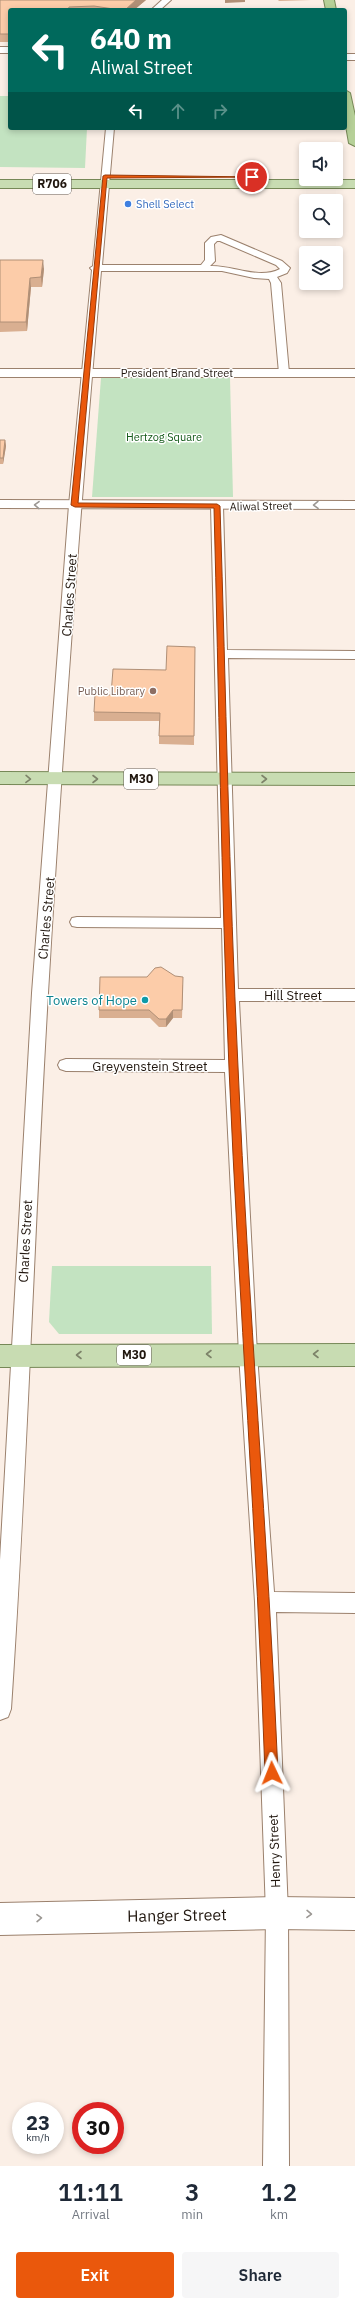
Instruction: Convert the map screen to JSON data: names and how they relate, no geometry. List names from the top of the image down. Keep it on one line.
{"streets":{"main road":["R706","M30","Hanger Street"],"street":["President Brand Street","Aliwal Street","Charles Street","Hill Street","Greyvenstein Street","Henry Street"]},"crossings":[["R706","Charles Street"],["President Brand Street","Charles Street"],["Aliwal Street","Charles Street"],["Aliwal Street","Henry Street"],["Charles Street","M30"],["M30","Henry Street"],["Hill Street","Henry Street"],["Greyvenstein Street","Henry Street"],["Henry Street","Hanger Street"]],"one_way":["Hanger Street"],"parks":["Hertzog Square"],"places":["Shell Select","Public Library","Towers of Hope"],"page":{"turn":["640 m","Aliwal Street"],"speed":"23 km/h","limit":"30","eta":["11:11","Arrival","3","min","1.2","km"],"buttons":["Exit","Share"]}}
